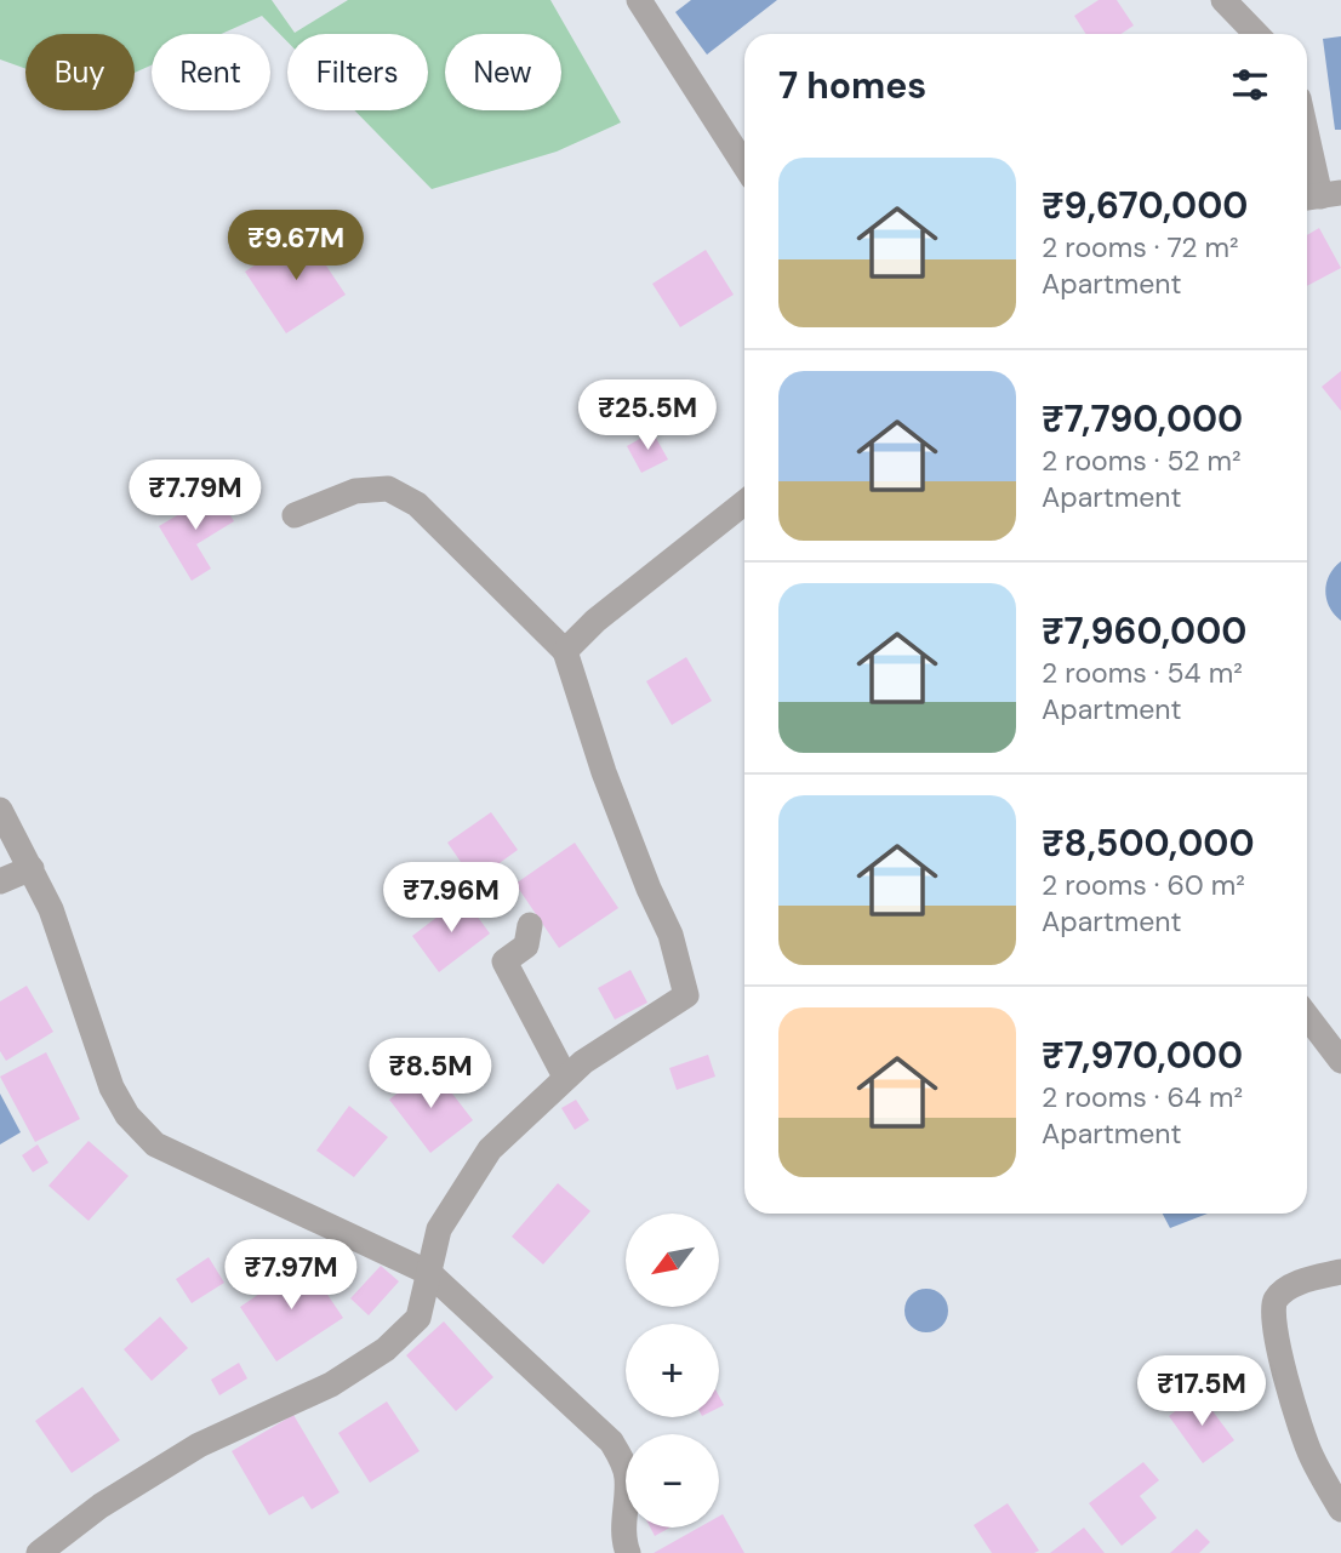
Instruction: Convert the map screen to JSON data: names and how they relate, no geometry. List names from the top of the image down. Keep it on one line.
{"north":"bottom left","page":{"chip":["Buy","Rent","Filters","New"],"heading":"7 homes","list":[{"name":"₹9,670,000","note":"2 rooms · 72 m² · Apartment"},{"name":"₹7,790,000","note":"2 rooms · 52 m² · Apartment"},{"name":"₹7,960,000","note":"2 rooms · 54 m² · Apartment"},{"name":"₹8,500,000","note":"2 rooms · 60 m² · Apartment"},{"name":"₹7,970,000","note":"2 rooms · 64 m² · Apartment"}],"price":["₹9.67M","₹25.5M","₹7.79M","₹7.96M","₹8.5M","₹7.97M","₹17.5M"],"map_buttons":["+","−"]}}
